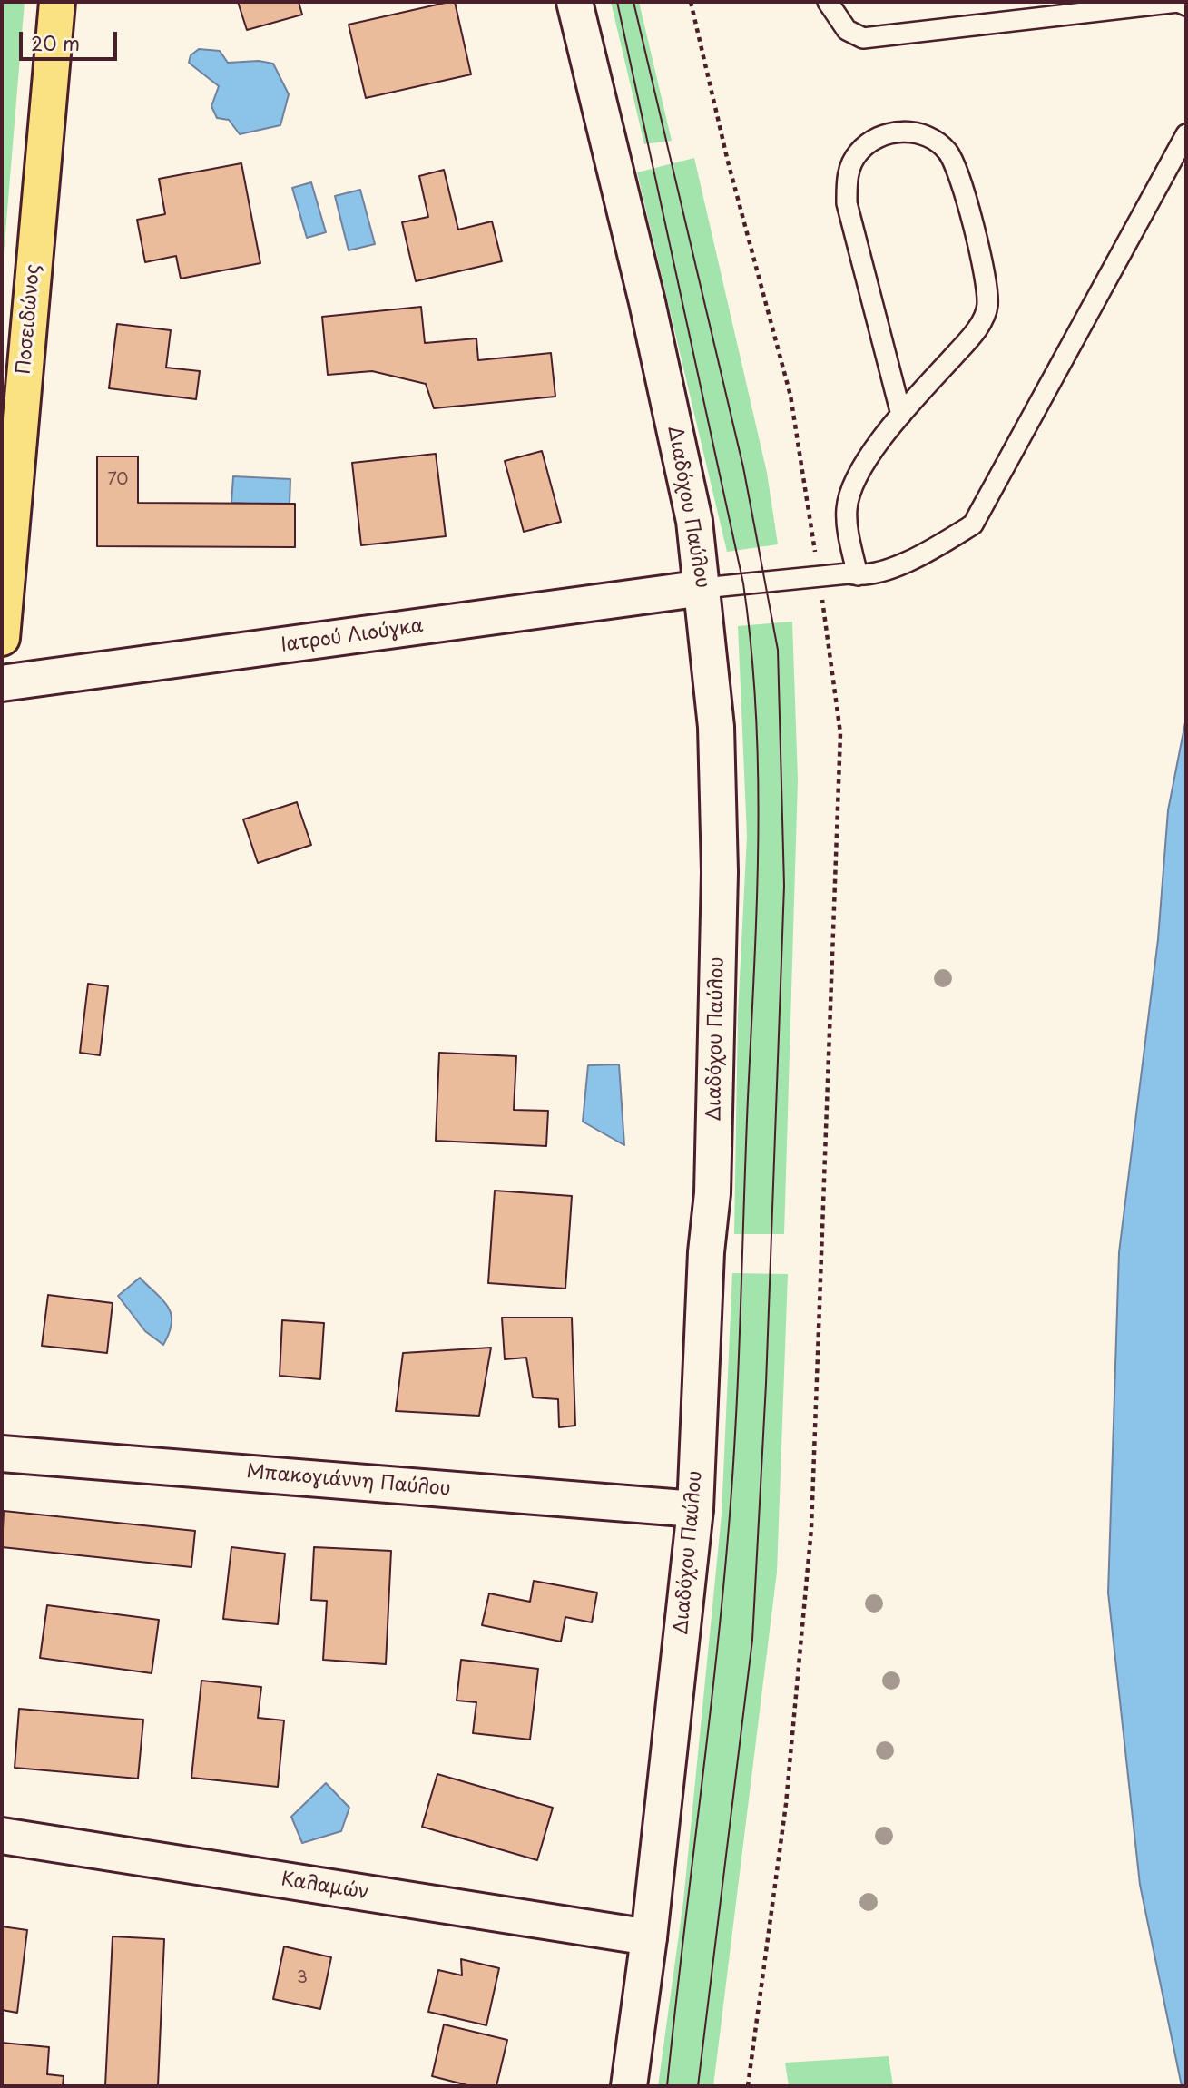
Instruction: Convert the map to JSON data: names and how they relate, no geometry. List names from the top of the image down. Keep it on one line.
{"streets":{"highway":["Ποσειδώνος"],"street":["Διαδόχου Παύλου","Ιατρού Λιούγκα","Μπακογιάννη Παύλου","Καλαμών"]},"crossings":[["Διαδόχου Παύλου","Ιατρού Λιούγκα"],["Διαδόχου Παύλου","Μπακογιάννη Παύλου"],["Διαδόχου Παύλου","Καλαμών"]],"house_numbers":["70","3"],"scale_bar":"20 m"}
